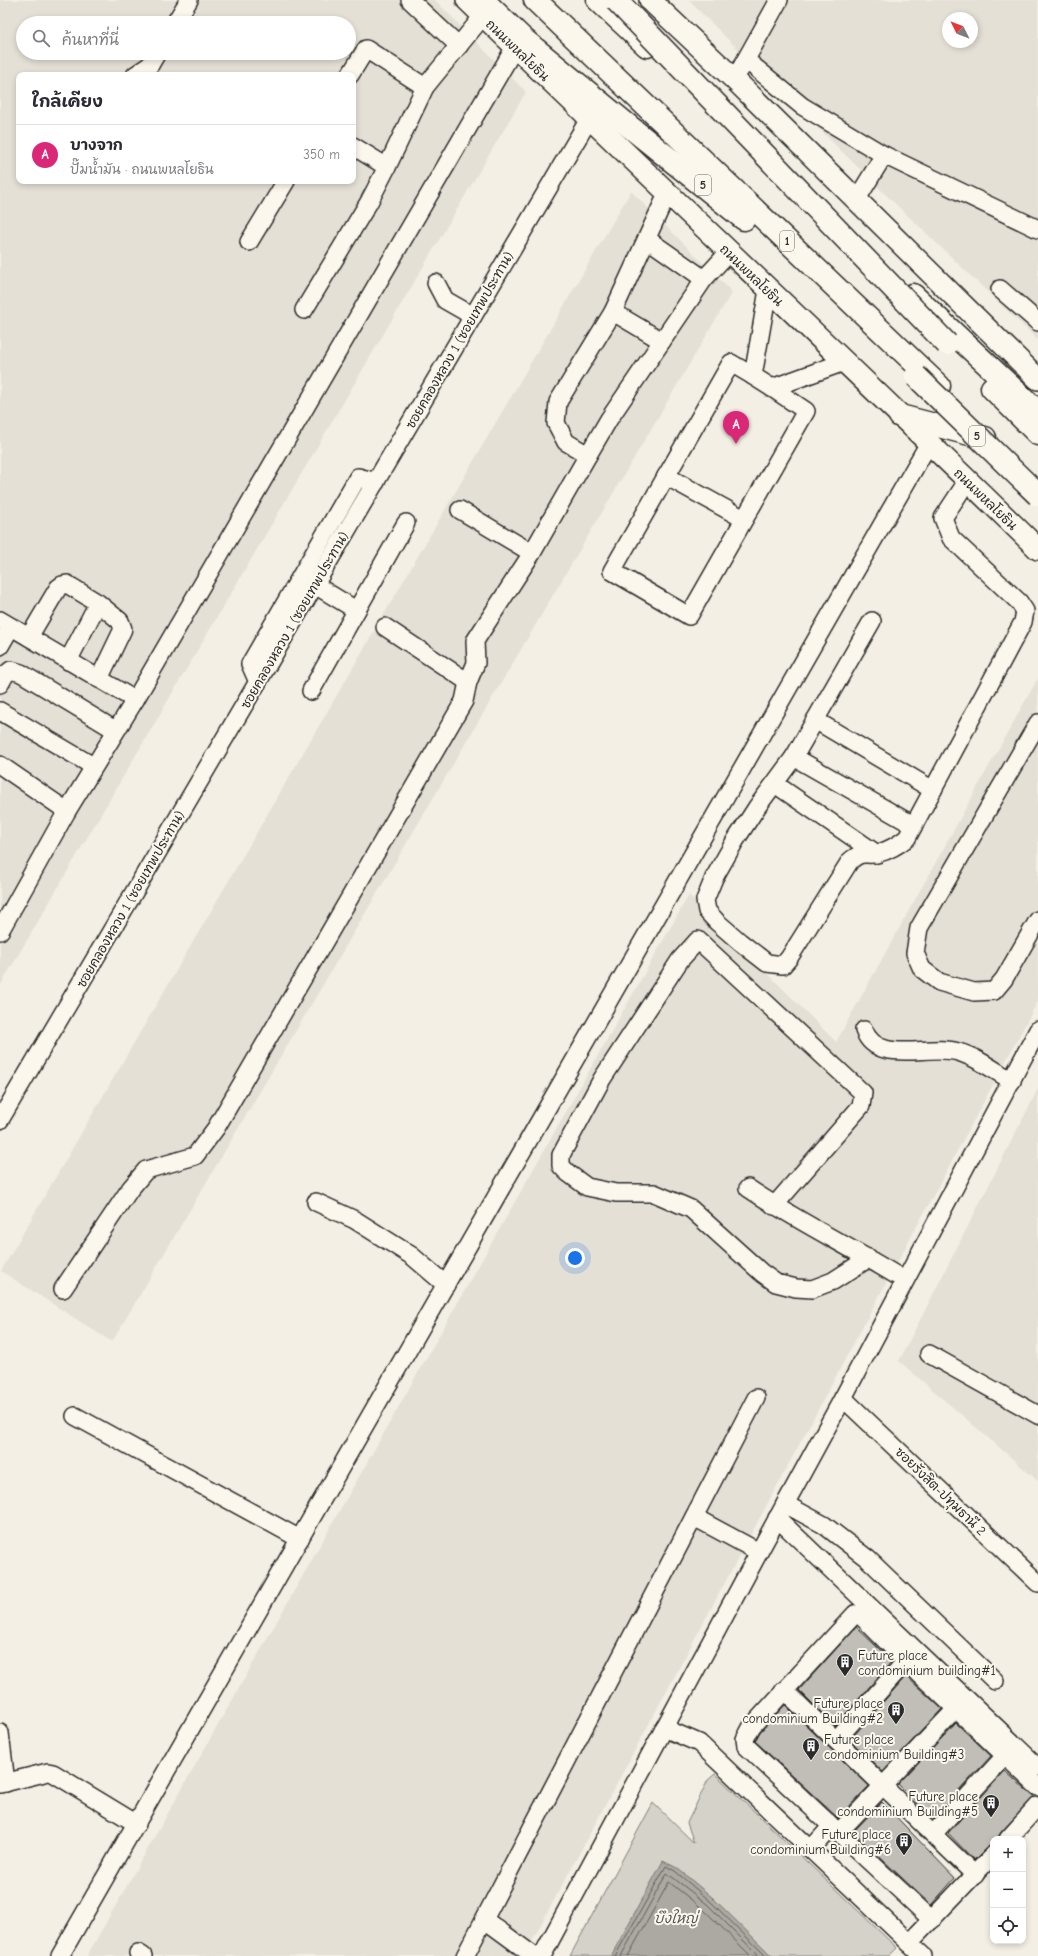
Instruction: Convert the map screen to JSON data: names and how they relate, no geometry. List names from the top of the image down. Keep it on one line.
{"streets":{"highway":["5","1"],"main road":["ถนนพหลโยธิน"],"street":["ซอยคลองหลวง 1 (ซอยเทพประทาน)","ซอยรังสิต-ปทุมธานี 2"]},"crossings":[["ถนนพหลโยธิน","5"],["ถนนพหลโยธิน","ซอยคลองหลวง 1 (ซอยเทพประทาน)"]],"water":["บึงใหญ่"],"places":{"building":["Future place condominium building#1","Future place condominium Building#2","Future place condominium Building#3","Future place condominium Building#5","Future place condominium Building#6"]},"north":"top left","page":{"search":"ค้นหาที่นี่","heading":"ใกล้เคียง","list":[{"mark":"A","name":"บางจาก","note":"ปั๊มน้ำมัน · ถนนพหลโยธิน","value":"350 m"}],"pins":"A","map_buttons":["+","−"]}}
